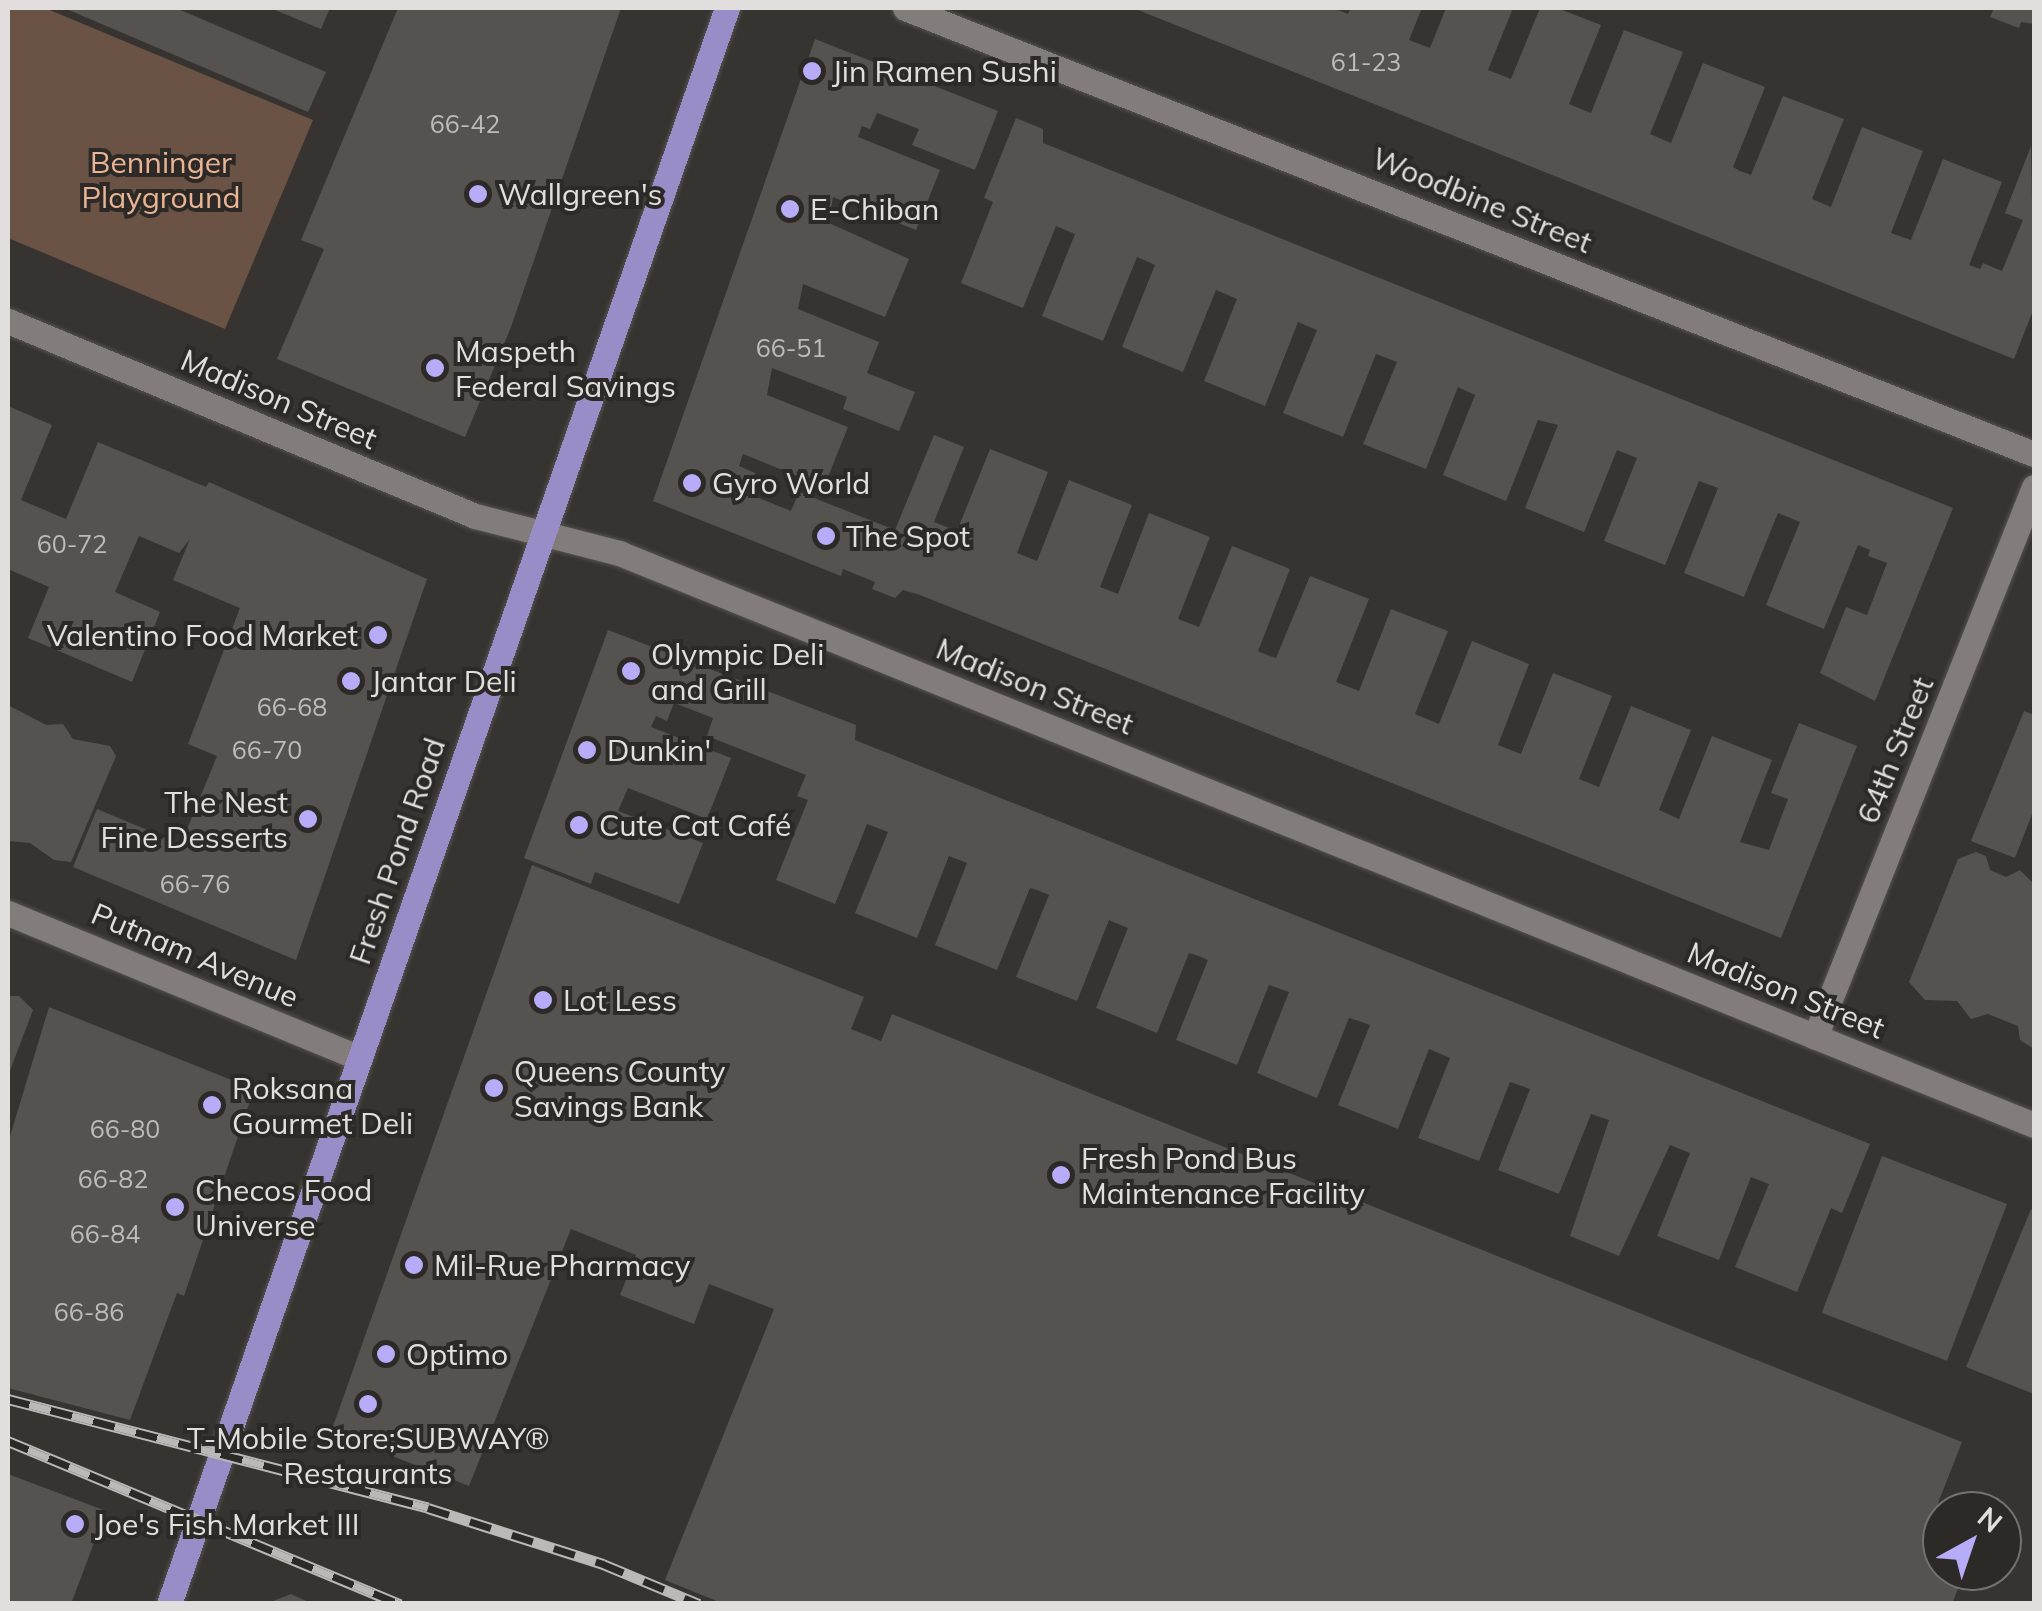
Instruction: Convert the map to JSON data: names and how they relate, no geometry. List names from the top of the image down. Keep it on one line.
{"streets":{"main road":["Fresh Pond Road"],"street":["Woodbine Street","Madison Street","64th Street","Putnam Avenue"]},"crossings":[["Madison Street","64th Street"],["Madison Street","Fresh Pond Road"],["Fresh Pond Road","Putnam Avenue"]],"parks":["Benninger Playground"],"places":["Jin Ramen Sushi","Wallgreen's","E-Chiban","Maspeth Federal Savings","Gyro World","The Spot","Valentino Food Market","Olympic Deli and Grill","Jantar Deli","Dunkin'","The Nest Fine Desserts","Cute Cat Café","Lot Less","Queens County Savings Bank","Roksana Gourmet Deli","Fresh Pond Bus Maintenance Facility","Checos Food Universe","Mil-Rue Pharmacy","Optimo","T-Mobile Store;SUBWAY® Restaurants","Joe's Fish Market III"],"house_numbers":["61-23","66-42","66-51","60-72","66-68","66-70","66-76","66-80","66-82","66-84","66-86"],"north":"top right"}
